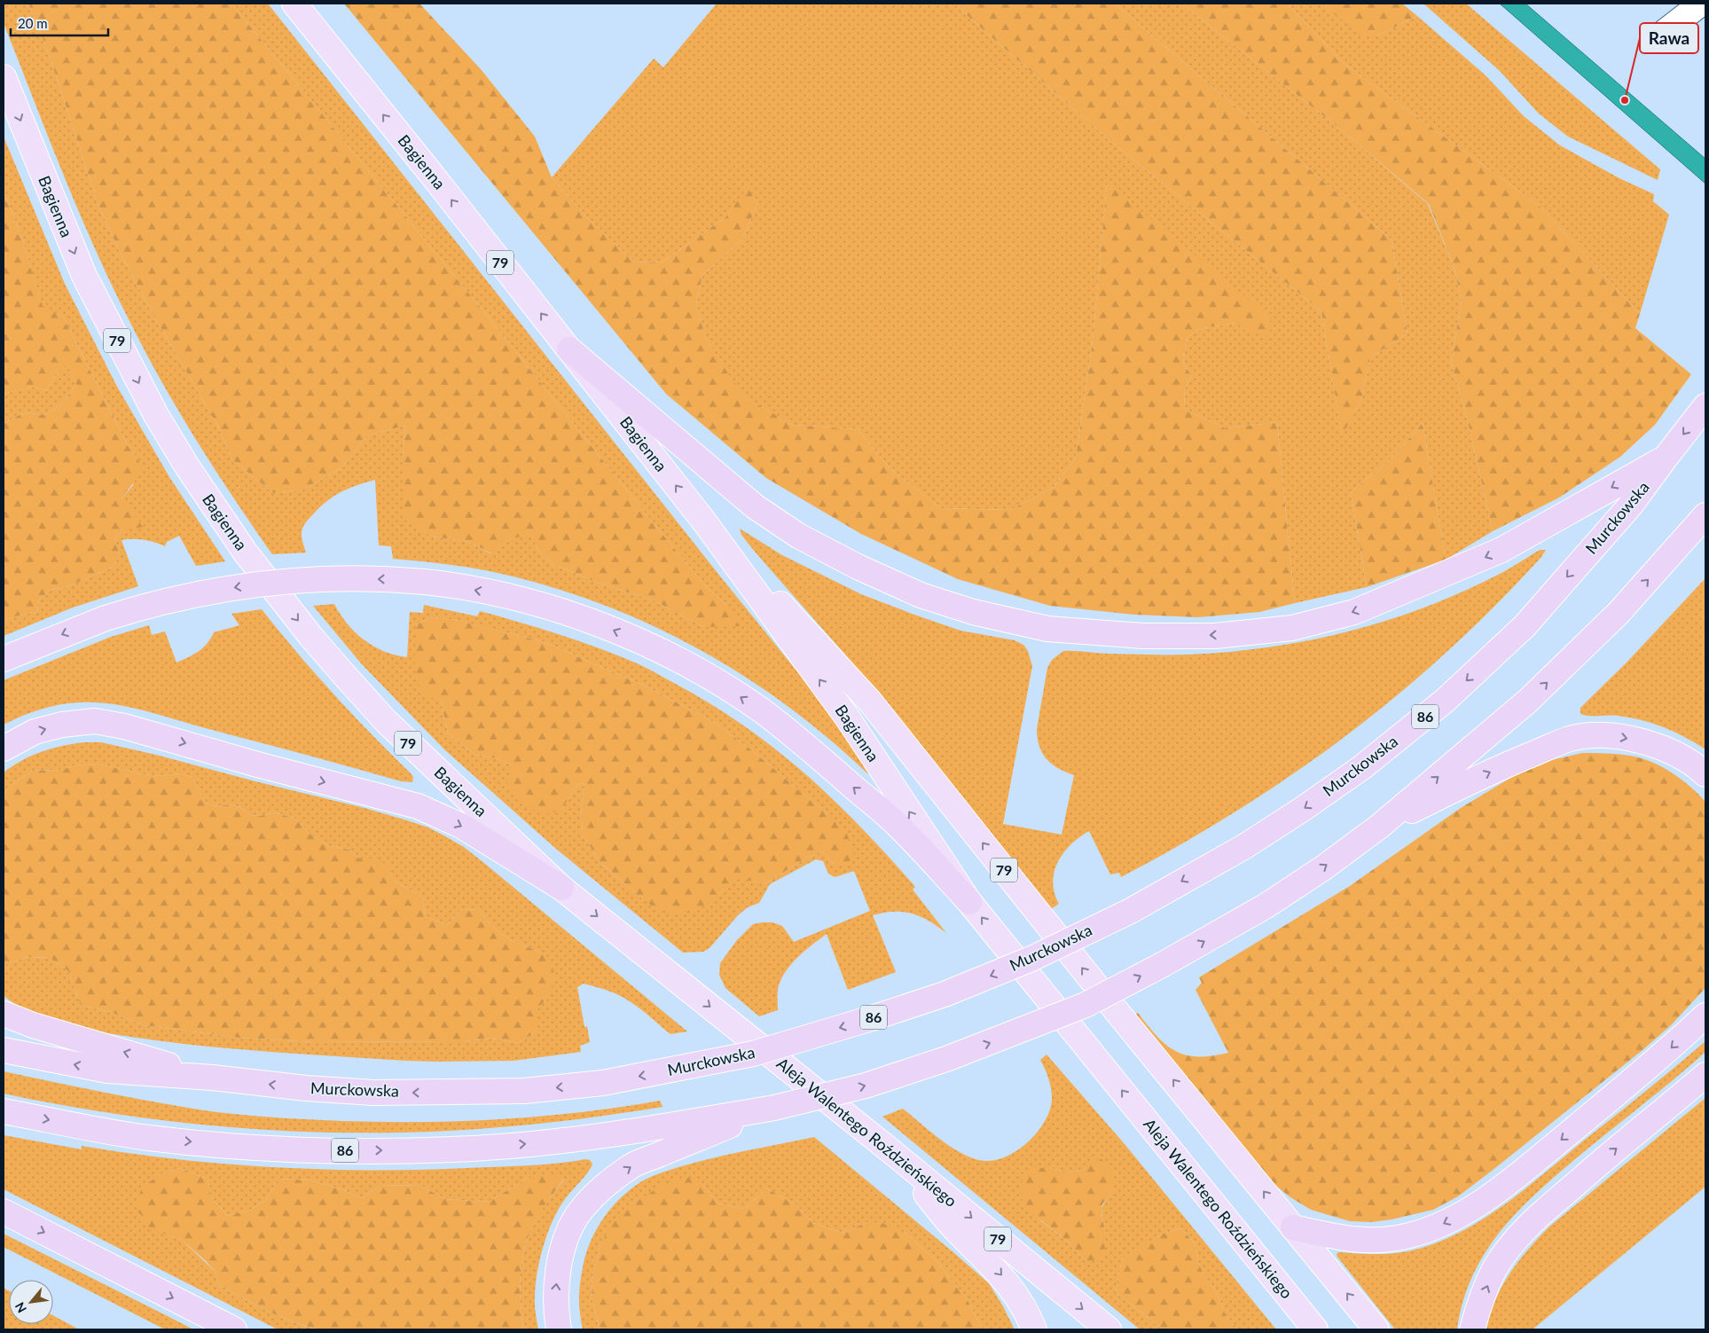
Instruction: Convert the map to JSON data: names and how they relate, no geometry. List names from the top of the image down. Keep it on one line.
{"streets":{"highway":["Murckowska","86"],"main road":["Bagienna","79","Aleja Walentego Roździeńskiego"]},"crossings":[["Bagienna","79"],["Bagienna","Aleja Walentego Roździeńskiego"],["Murckowska","86"]],"places":["Rawa"],"scale_bar":"20 m","north":"bottom left"}
